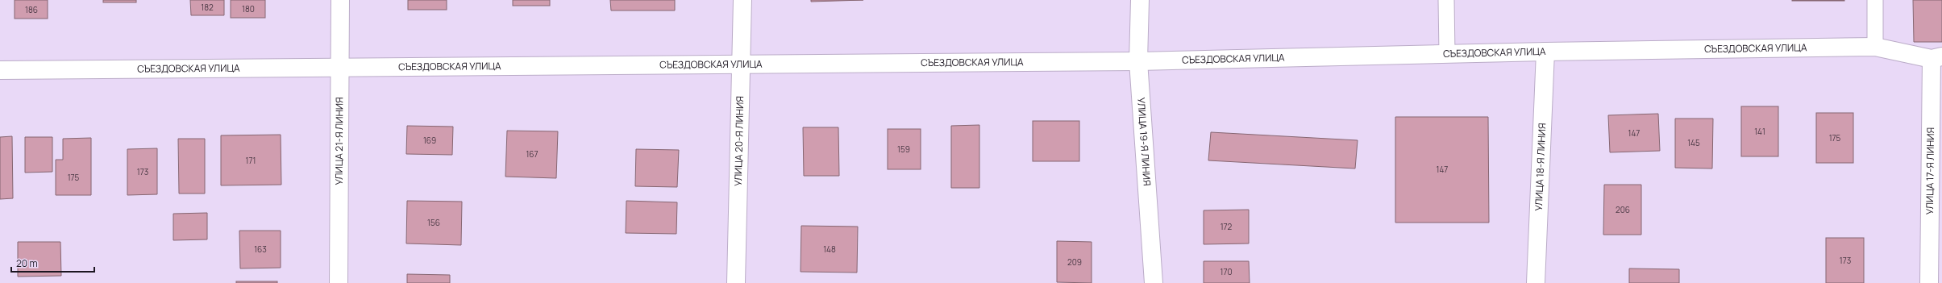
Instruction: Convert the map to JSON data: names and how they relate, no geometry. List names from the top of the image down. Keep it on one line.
{"streets":{"street":["СЪЕЗДОВСКАЯ УЛИЦА","УЛИЦА 20-Я ЛИНИЯ","УЛИЦА 21-Я ЛИНИЯ","УЛИЦА 19-Я ЛИНИЯ","УЛИЦА 18-Я ЛИНИЯ","УЛИЦА 17-Я ЛИНИЯ"]},"crossings":[["СЪЕЗДОВСКАЯ УЛИЦА","УЛИЦА 20-Я ЛИНИЯ"],["СЪЕЗДОВСКАЯ УЛИЦА","УЛИЦА 21-Я ЛИНИЯ"],["СЪЕЗДОВСКАЯ УЛИЦА","УЛИЦА 19-Я ЛИНИЯ"],["СЪЕЗДОВСКАЯ УЛИЦА","УЛИЦА 18-Я ЛИНИЯ"],["СЪЕЗДОВСКАЯ УЛИЦА","УЛИЦА 17-Я ЛИНИЯ"]],"house_numbers":["182","180","186","141","147","175","169","145","159","167","171","147","173","175","206","156","172","163","148","173","209","170"],"scale_bar":"20 m"}
